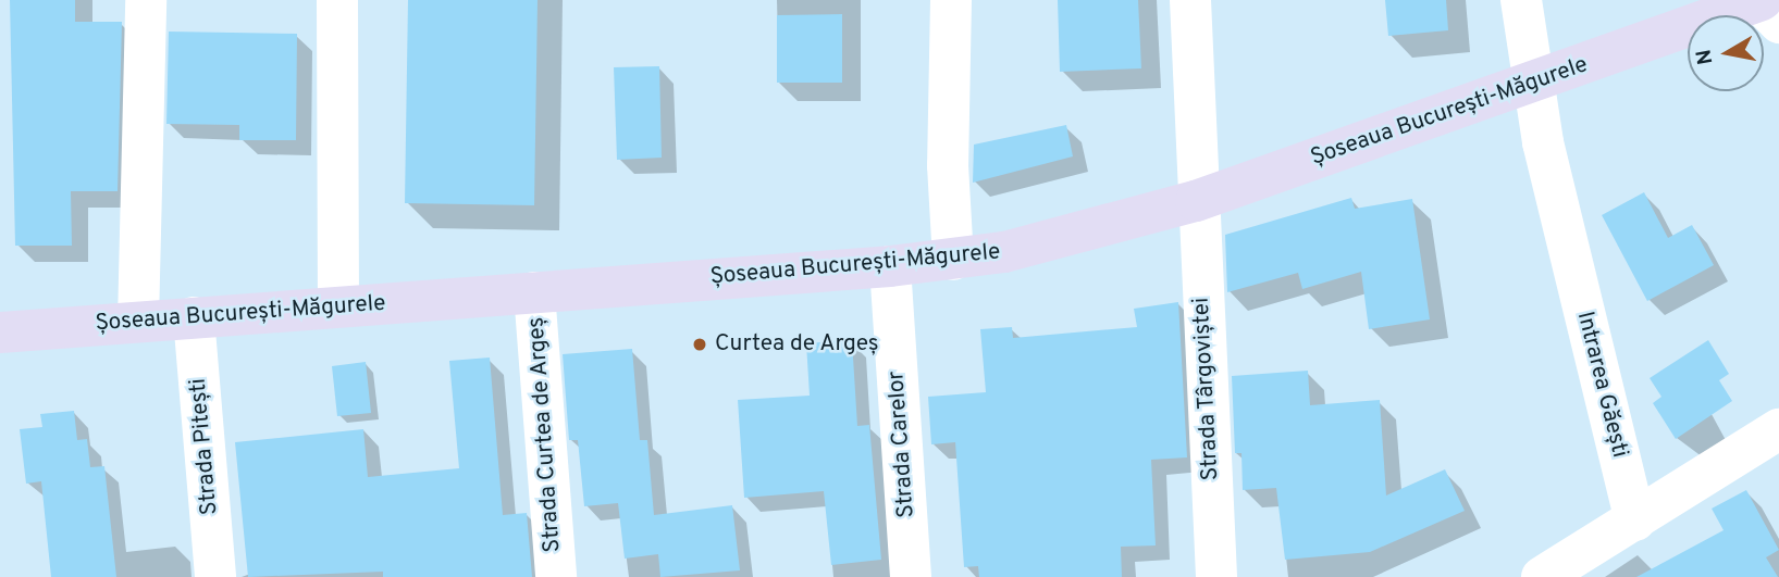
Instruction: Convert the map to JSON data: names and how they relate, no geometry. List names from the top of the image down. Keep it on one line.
{"streets":{"main road":["Șoseaua București-Măgurele"],"street":["Intrarea Găești","Strada Târgoviștei","Strada Curtea de Argeș","Strada Carelor","Strada Pitești"]},"crossings":[["Șoseaua București-Măgurele","Intrarea Găești"],["Șoseaua București-Măgurele","Strada Târgoviștei"],["Șoseaua București-Măgurele","Strada Curtea de Argeș"],["Șoseaua București-Măgurele","Strada Carelor"],["Șoseaua București-Măgurele","Strada Pitești"]],"places":["Curtea de Argeș"],"north":"left"}
